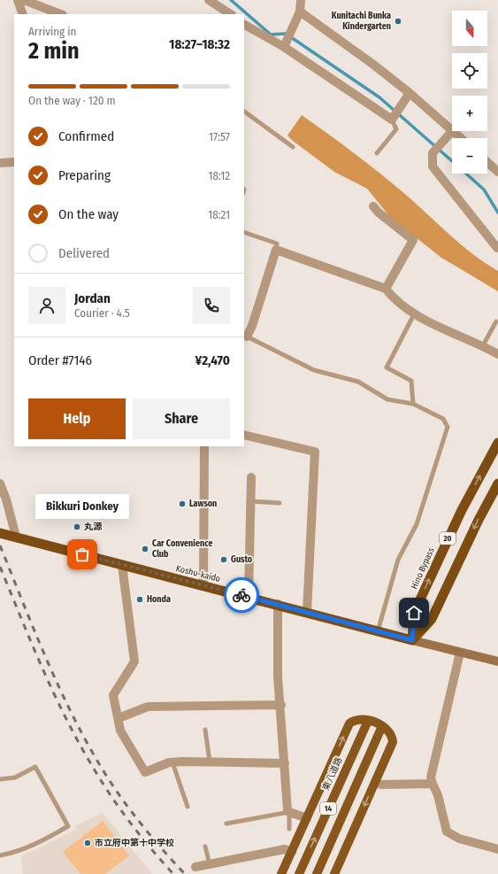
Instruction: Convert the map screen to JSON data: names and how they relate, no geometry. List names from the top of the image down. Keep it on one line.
{"streets":{"highway":["20","Hino Bypass","Koshu-kaido"],"main road":["東八道路","14"]},"crossings":[["20","Hino Bypass"],["20","Koshu-kaido"],["Hino Bypass","Koshu-kaido"]],"places":["Kunitachi Bunka Kindergarten","Lawson","丸源","Car Convenience Club","Bikkuri Donkey","Gusto","Honda","市立府中第十中学校"],"north":"bottom","page":{"map_buttons":["+","−"],"heading":["2 min","Arriving in","18:27–18:32"],"panel":["Jordan","Courier · 4.5","Order #7146","¥2,470"],"bar":"On the way · 120 m","list":[["Confirmed","17:57"],["Preparing","18:12"],["On the way","18:21"],"Delivered"],"buttons":["Help","Share"],"bubble":"Bikkuri Donkey"}}
